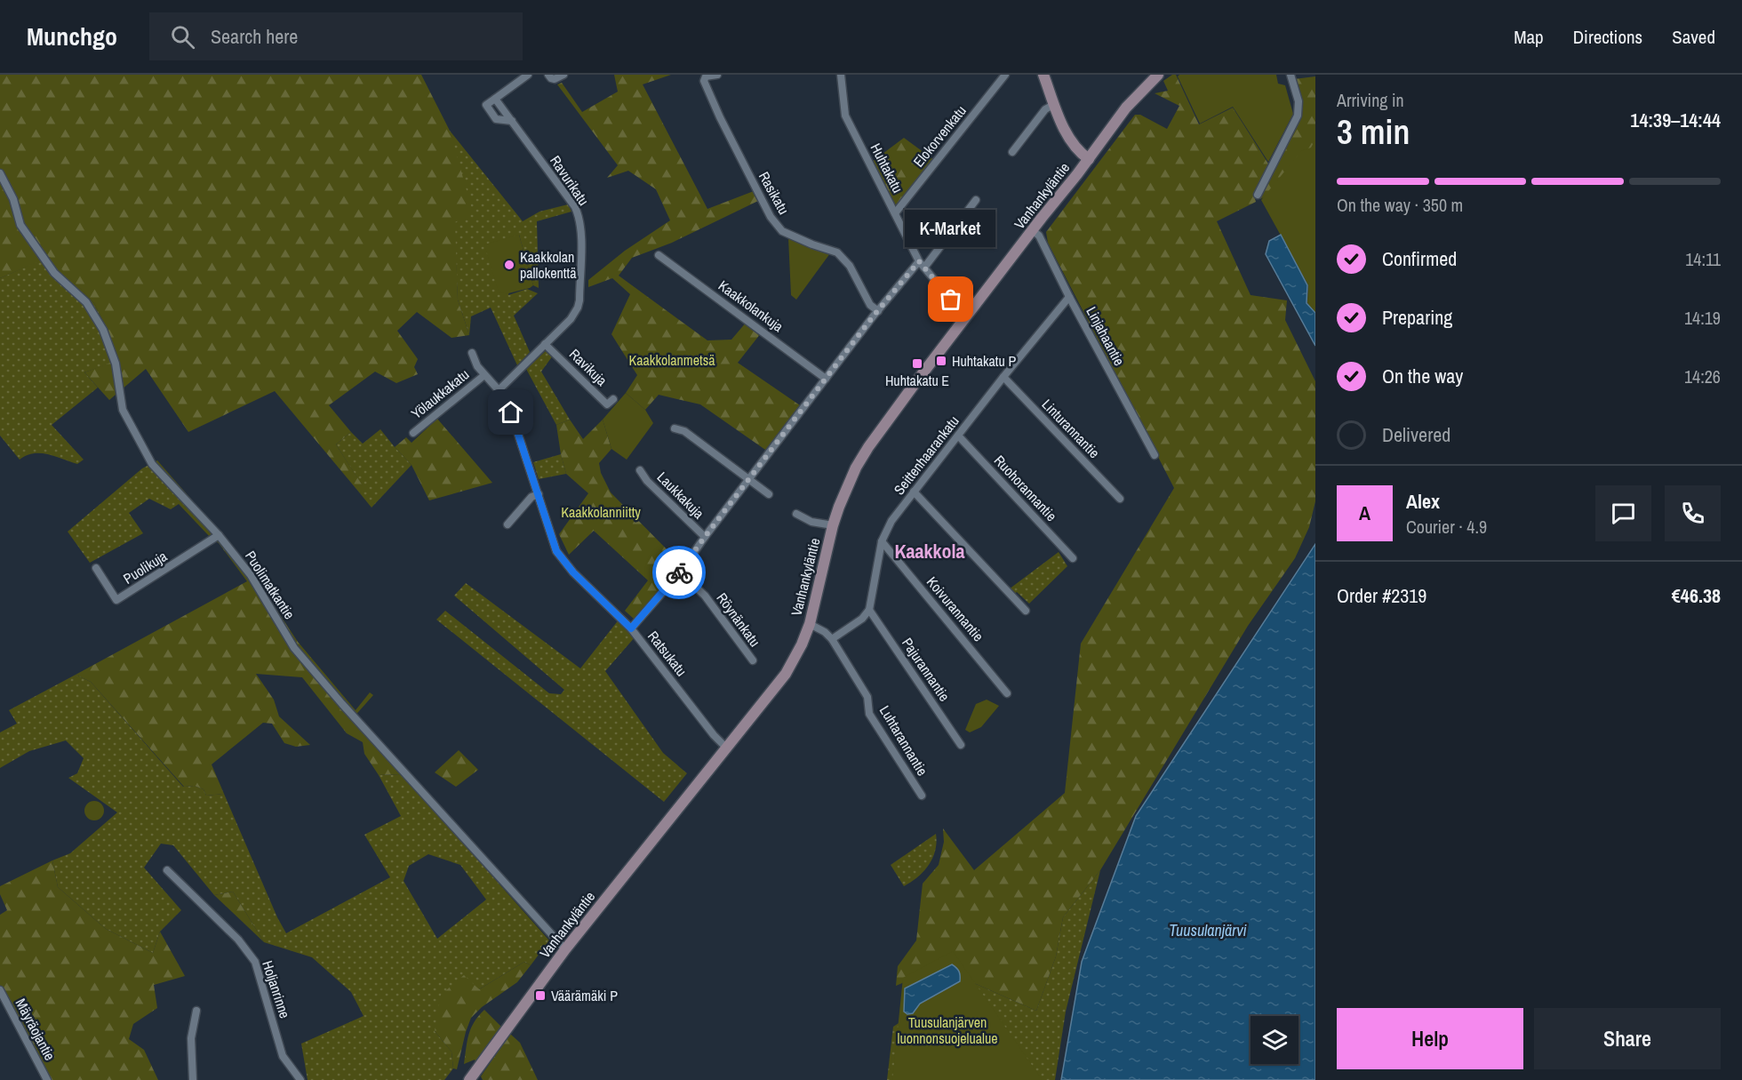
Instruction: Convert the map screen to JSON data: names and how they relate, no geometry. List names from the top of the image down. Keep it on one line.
{"streets":{"street":["Elokorvenkatu","Huhtakatu","Ravurikatu","Rasikatu","Vanhankyläntie","Kaakkolankuja","Linjahaantie","Ravikuja","Yölaukkakatu","Linturannantie","Seittenhaarankatu","Ruohorannantie","Laukkakuja","Puolikuja","Puolimatkantie","Koivurannantie","Röynänkatu","Ratsukatu","Pajurannantie","Luhtarannantie","Holjanrinne","Mäyräojantie"]},"crossings":[["Elokorvenkatu","Huhtakatu"],["Huhtakatu","Vanhankyläntie"],["Ravurikatu","Ravikuja"],["Ravurikatu","Ratsukatu"],["Vanhankyläntie","Linjahaantie"],["Vanhankyläntie","Puolimatkantie"],["Vanhankyläntie","Ratsukatu"],["Vanhankyläntie","Luhtarannantie"],["Linjahaantie","Seittenhaarankatu"],["Yölaukkakatu","Ratsukatu"],["Linturannantie","Seittenhaarankatu"],["Seittenhaarankatu","Ruohorannantie"],["Seittenhaarankatu","Koivurannantie"],["Seittenhaarankatu","Pajurannantie"],["Puolikuja","Puolimatkantie"]],"districts":["Kaakkola"],"water":["Tuusulanjärvi"],"parks":["Kaakkolanmetsä","Kaakkolanniitty","Tuusulanjärven luonnonsuojelualue"],"places":{"other":["Kaakkolan pallokenttä","K-Market"],"transit":["Huhtakatu P","Huhtakatu E","Väärämäki P"]},"page":{"header":"Munchgo","search":"Search here","nav":["Map","Directions","Saved"],"heading":["3 min","Arriving in","14:39–14:44"],"panel":["Alex","Courier · 4.9","Order #2319","€46.38"],"bar":"On the way · 350 m","bubble":"K-Market","list":[["Confirmed","14:11"],["Preparing","14:19"],["On the way","14:26"],"Delivered"],"round":"A","buttons":["Help","Share"]}}
